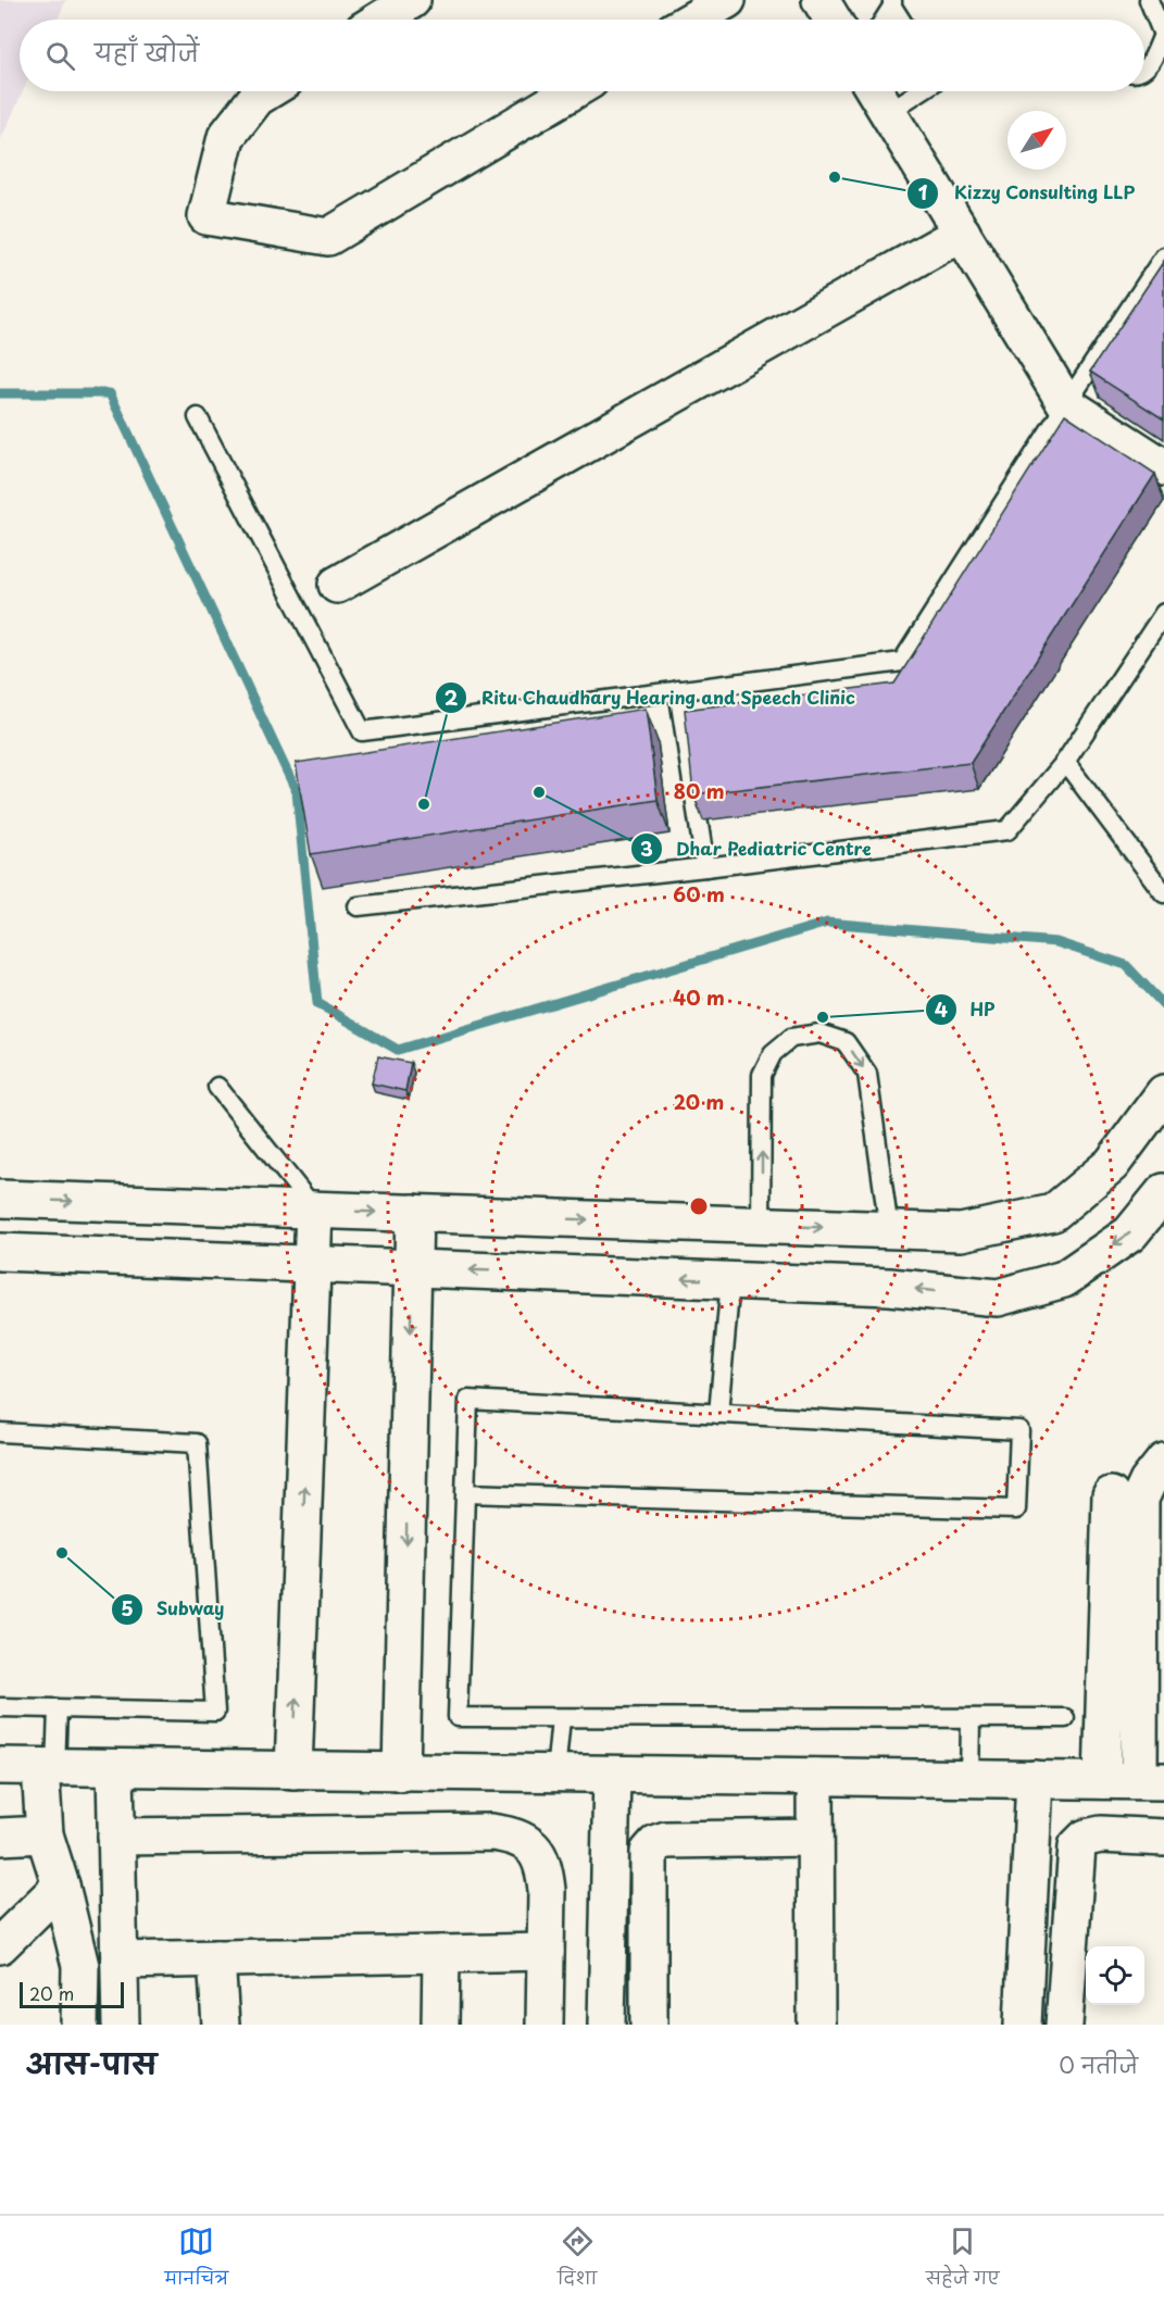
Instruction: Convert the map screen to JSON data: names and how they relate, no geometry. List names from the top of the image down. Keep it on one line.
{"places":["Kizzy Consulting LLP","Dhar Pediatric Centre","Ritu Chaudhary Hearing and Speech Clinic","HP","Subway"],"scale_bar":"20 m","north":"top right","page":{"search":"यहाँ खोजें","scale":"20 m","heading":["आस-पास","0 नतीजे"],"nav":["मानचित्र","दिशा","सहेजे गए"]},"rings":["80 m","60 m","40 m","20 m"]}
